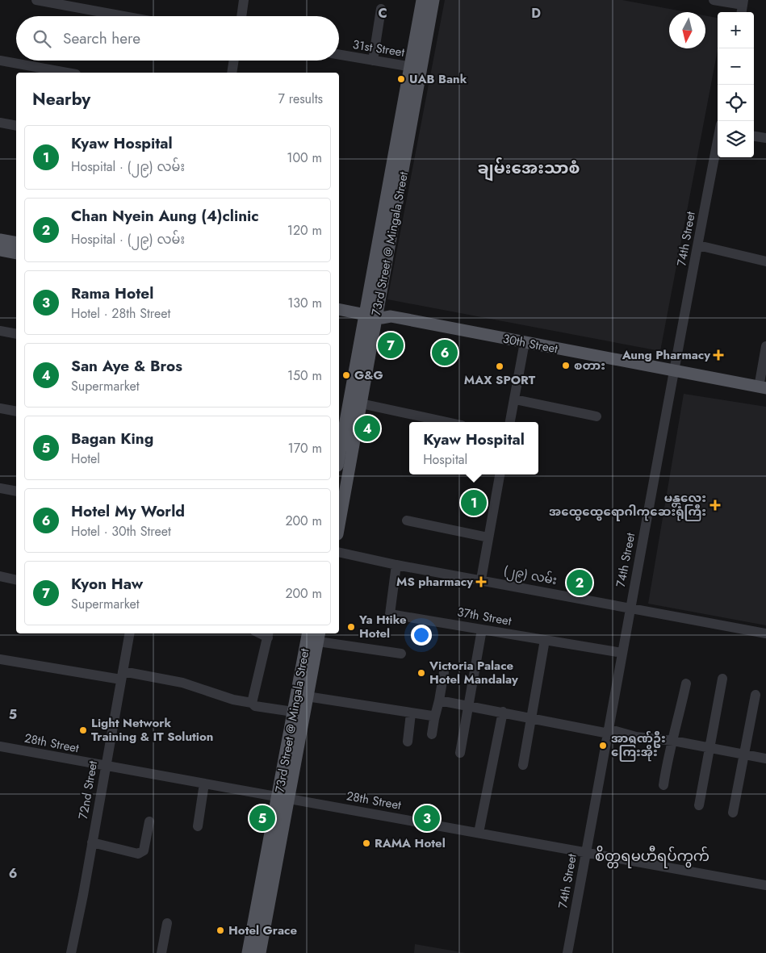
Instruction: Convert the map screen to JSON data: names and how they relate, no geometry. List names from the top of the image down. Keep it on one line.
{"streets":{"main road":["73rd Street @ Mingala Street","30th Street"],"street":["31st Street","74th Street","(၂၉) လမ်း","37th Street","28th Street","72nd Street"]},"crossings":[["31st Street","73rd Street @ Mingala Street"],["74th Street","30th Street"],["74th Street","(၂၉) လမ်း"],["74th Street","37th Street"],["74th Street","28th Street"],["73rd Street @ Mingala Street","30th Street"],["73rd Street @ Mingala Street","28th Street"],["(၂၉) လမ်း","37th Street"],["28th Street","72nd Street"]],"districts":["ချမ်းအေးသာစံ","စိတ္တရမဟီရပ်ကွက်"],"places":{"other":["UAB Bank","စတား","MAX SPORT","G&G","Ya Htike Hotel","Victoria Palace Hotel Mandalay","Light Network Training & IT Solution","အာရုဏ်ဦး ကြေးအိုး","RAMA Hotel","Hotel Grace"],"health":["Aung Pharmacy","မန္တလေး အထွေထွေရောဂါကုဆေးရုံကြီး","MS pharmacy"]},"north":"bottom","page":{"map_buttons":["+","−"],"search":"Search here","heading":["Nearby","7 results"],"list":[{"mark":"1","name":"Kyaw Hospital","note":"Hospital · (၂၉) လမ်း","value":"100 m"},{"mark":"2","name":"Chan Nyein Aung (4)clinic","note":"Hospital · (၂၉) လမ်း","value":"120 m"},{"mark":"3","name":"Rama Hotel","note":"Hotel · 28th Street","value":"130 m"},{"mark":"4","name":"San Aye & Bros","note":"Supermarket","value":"150 m"},{"mark":"5","name":"Bagan King","note":"Hotel","value":"170 m"},{"mark":"6","name":"Hotel My World","note":"Hotel · 30th Street","value":"200 m"},{"mark":"7","name":"Kyon Haw","note":"Supermarket","value":"200 m"}],"pins":["7","6","4","1","2","3","5"],"popup":["Kyaw Hospital","Hospital"]},"grid":{"columns":["C","D"],"rows":["5","6"]}}
